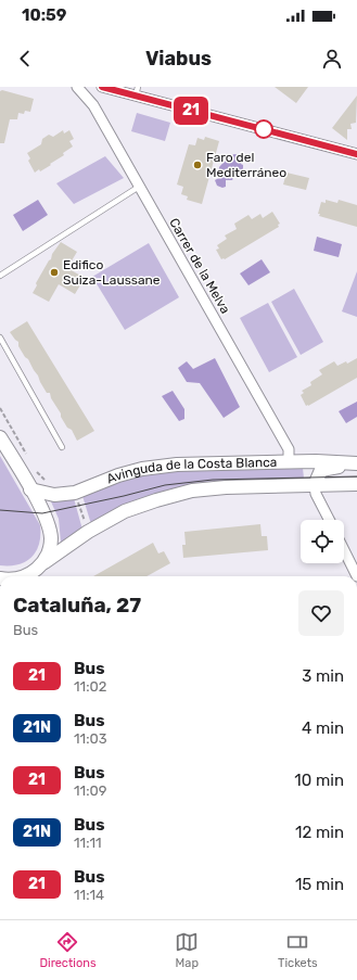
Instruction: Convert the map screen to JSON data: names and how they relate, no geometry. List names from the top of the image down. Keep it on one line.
{"streets":{"street":["Carrer de la Melva","Avinguda de la Costa Blanca"]},"crossings":[["Carrer de la Melva","Avinguda de la Costa Blanca"]],"places":["Faro del Mediterráneo","Edifico Suiza-Laussane"],"lines":["bus line 21"],"page":{"status":"10:59","header":"Viabus","on_map":"21","heading":["Cataluña, 27","Bus"],"list":[{"mark":"21","name":"Bus","note":"11:02","value":"3 min"},{"mark":"21N","name":"Bus","note":"11:03","value":"4 min"},{"mark":"21","name":"Bus","note":"11:09","value":"10 min"},{"mark":"21N","name":"Bus","note":"11:11","value":"12 min"},{"mark":"21","name":"Bus","note":"11:14","value":"15 min"}],"tabs":["Directions","Map","Tickets"]}}
